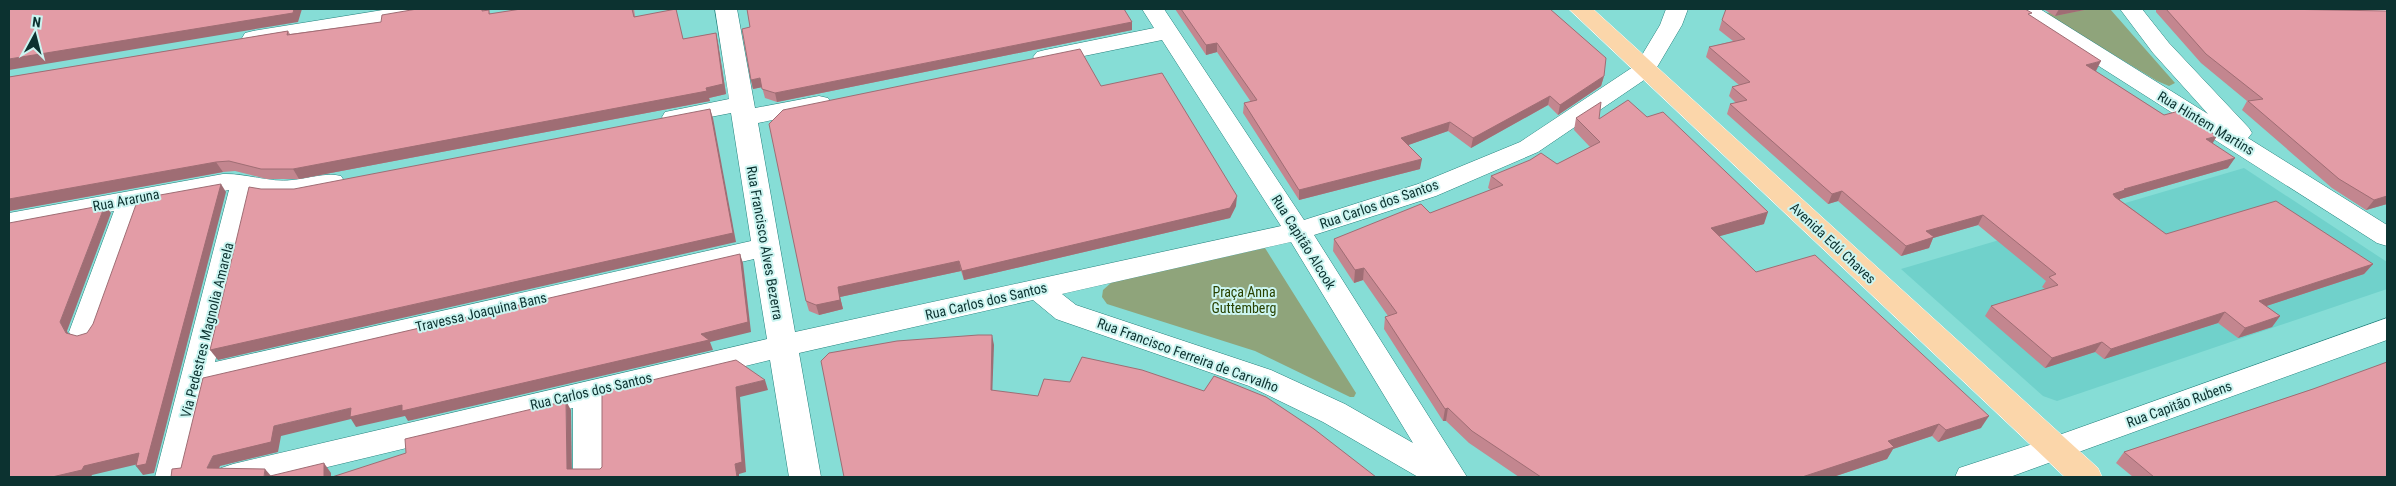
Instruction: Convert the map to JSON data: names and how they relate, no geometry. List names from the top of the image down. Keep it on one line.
{"streets":{"main road":["Avenida Edú Chaves"],"street":["Rua Hintem Martins","Rua Araruna","Rua Carlos dos Santos","Rua Capitão Alcook","Rua Francisco Alves Bezerra","Travessa Joaquina Bans","Via Pedestres Magnolia Amarela","Rua Francisco Ferreira de Carvalho","Rua Capitão Rubens"]},"crossings":[["Rua Araruna","Via Pedestres Magnolia Amarela"],["Rua Carlos dos Santos","Rua Capitão Alcook"],["Rua Carlos dos Santos","Rua Francisco Alves Bezerra"],["Rua Carlos dos Santos","Avenida Edú Chaves"],["Rua Carlos dos Santos","Rua Francisco Ferreira de Carvalho"],["Rua Francisco Alves Bezerra","Travessa Joaquina Bans"],["Avenida Edú Chaves","Rua Capitão Rubens"],["Travessa Joaquina Bans","Via Pedestres Magnolia Amarela"]],"parks":["Praça Anna Guttemberg"],"north":"top"}
